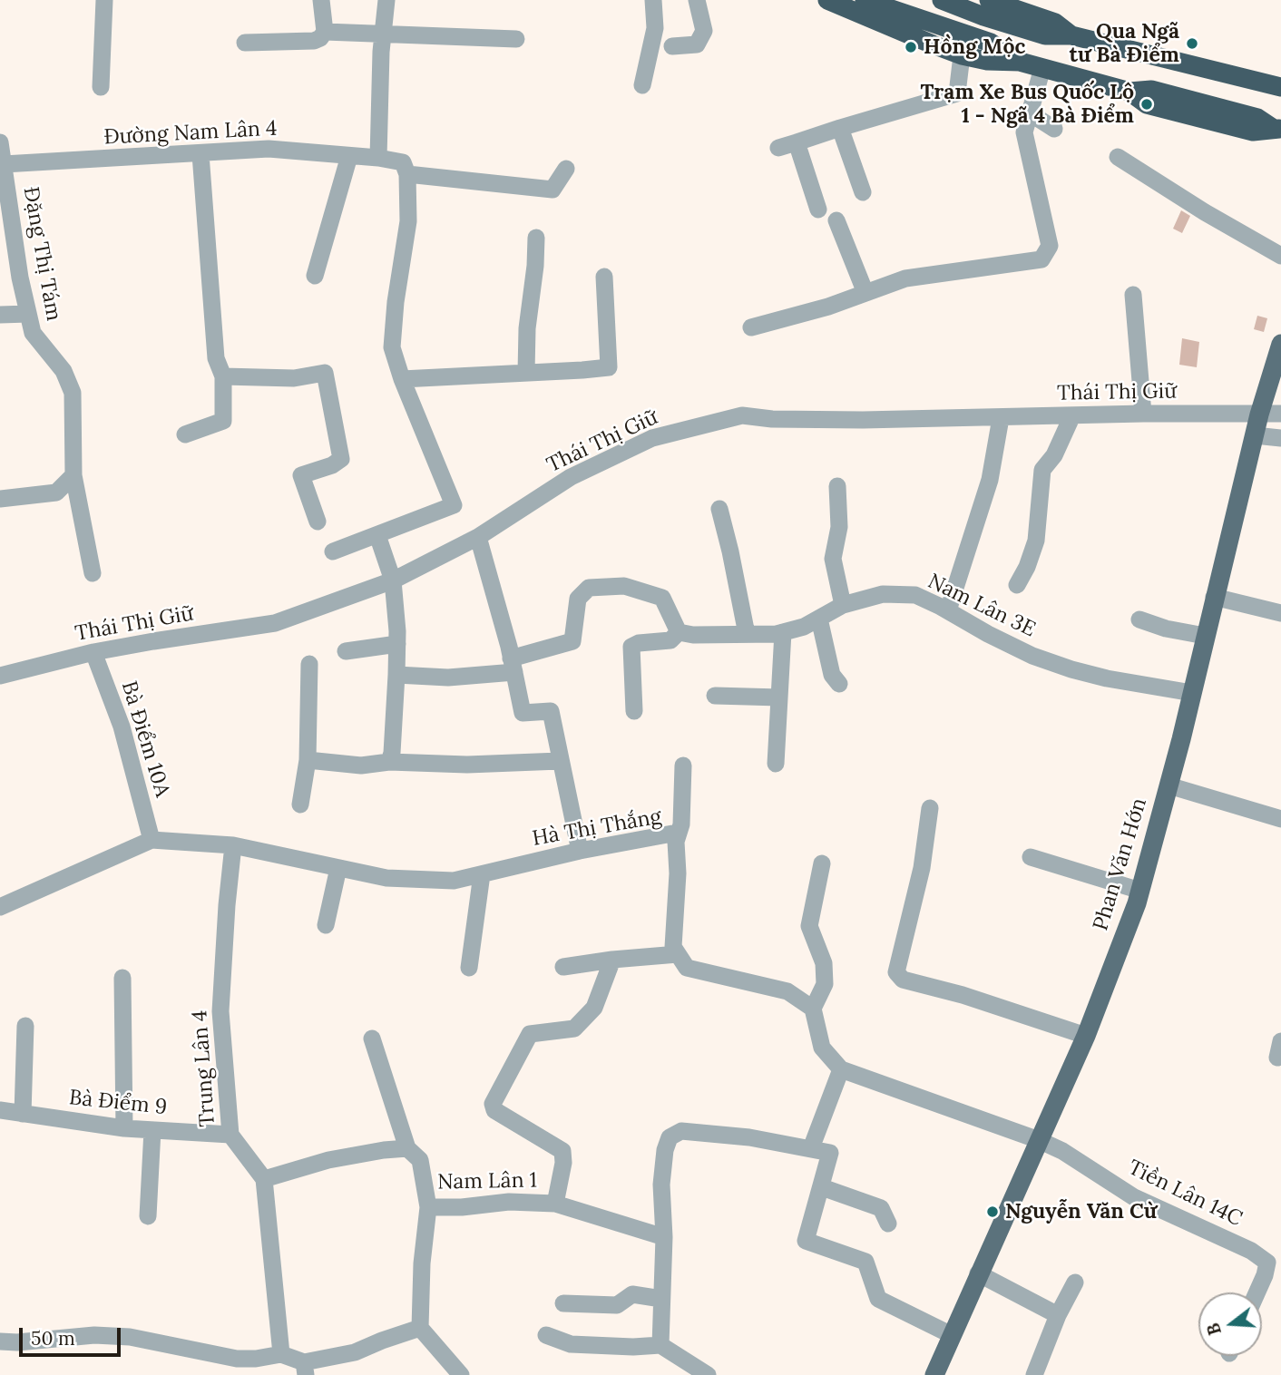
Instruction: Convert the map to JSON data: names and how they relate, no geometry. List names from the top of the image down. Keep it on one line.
{"streets":{"main road":["Phan Văn Hớn"],"street":["Đường Nam Lân 4","Đặng Thị Tám","Thái Thị Giữ","Nam Lân 3E","Bà Điểm 10A","Hà Thị Thắng","Trung Lân 4","Bà Điểm 9","Nam Lân 1","Tiền Lân 14C"]},"crossings":[["Đường Nam Lân 4","Đặng Thị Tám"],["Thái Thị Giữ","Bà Điểm 10A"],["Thái Thị Giữ","Phan Văn Hớn"],["Nam Lân 3E","Phan Văn Hớn"],["Bà Điểm 10A","Hà Thị Thắng"],["Hà Thị Thắng","Trung Lân 4"],["Phan Văn Hớn","Tiền Lân 14C"],["Trung Lân 4","Bà Điểm 9"]],"places":["Qua Ngã tư Bà Điểm","Hồng Mộc","Trạm Xe Bus Quốc Lộ 1 - Ngã 4 Bà Điểm","Nguyễn Văn Cừ"],"scale_bar":"50 m","north":"left"}
